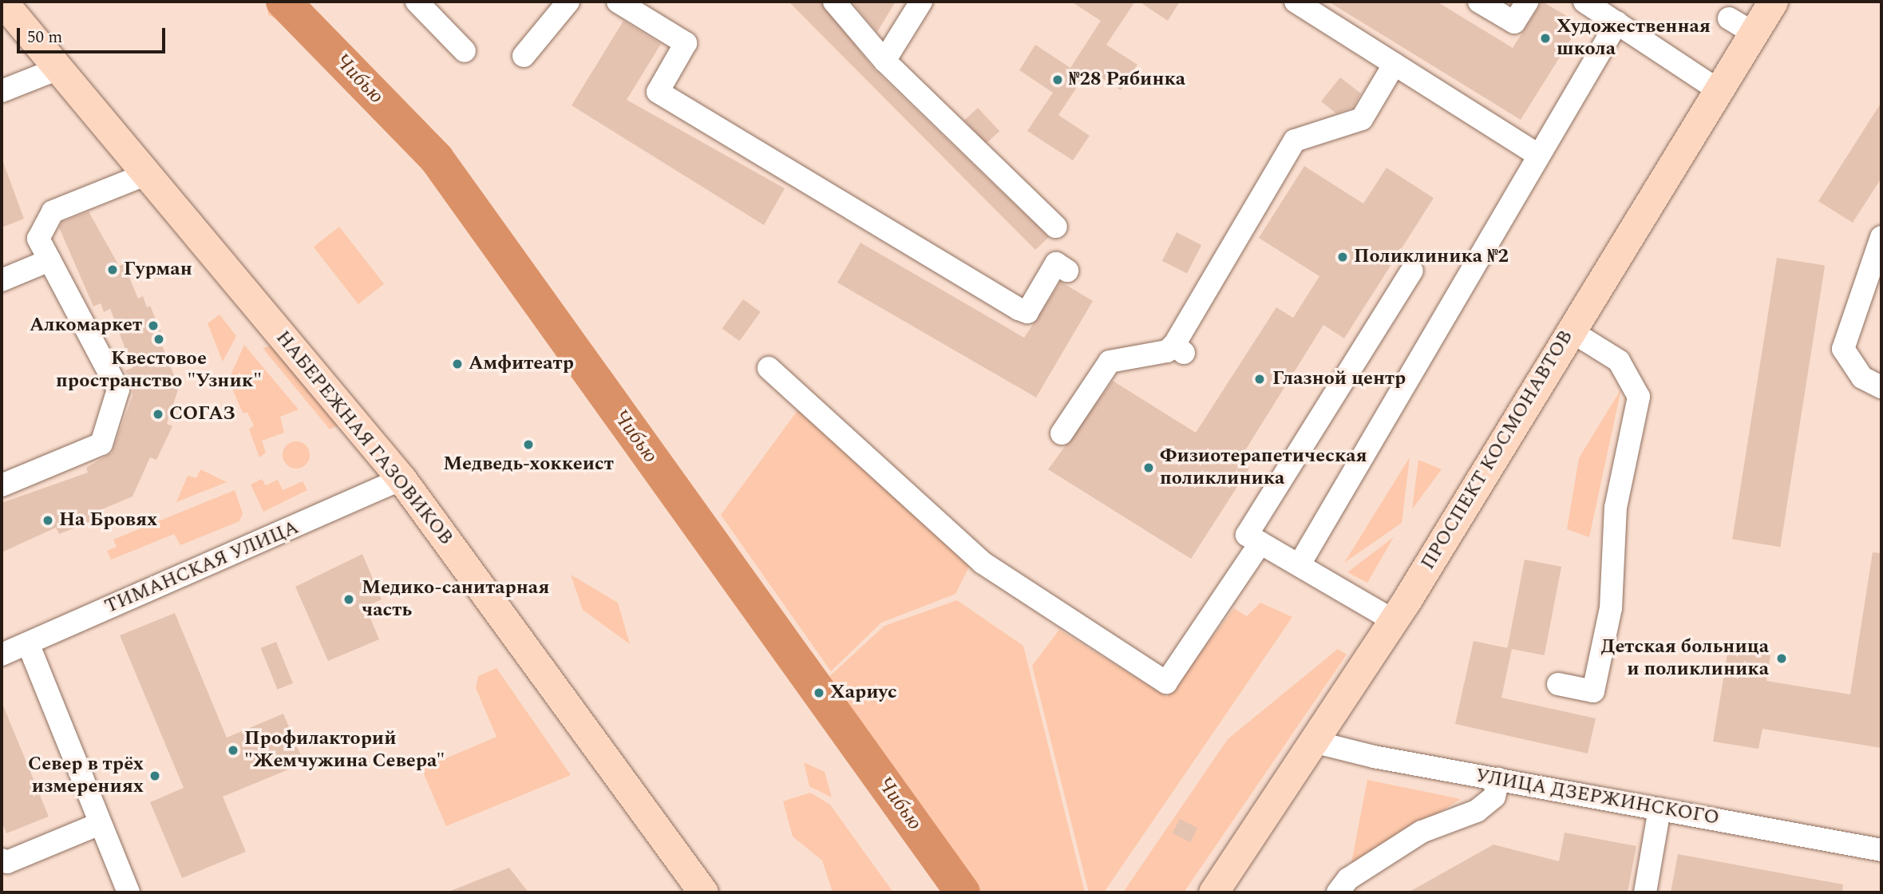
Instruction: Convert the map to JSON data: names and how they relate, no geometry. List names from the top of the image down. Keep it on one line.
{"streets":{"main road":["НАБЕРЕЖНАЯ ГАЗОВИКОВ","ПРОСПЕКТ КОСМОНАВТОВ"],"street":["ТИМАНСКАЯ УЛИЦА","УЛИЦА ДЗЕРЖИНСКОГО"]},"crossings":[["НАБЕРЕЖНАЯ ГАЗОВИКОВ","ТИМАНСКАЯ УЛИЦА"],["ПРОСПЕКТ КОСМОНАВТОВ","УЛИЦА ДЗЕРЖИНСКОГО"]],"water":["Чибью"],"places":["Художественная школа","№28 Рябинка","Поликлиника №2","Гурман","Алкомаркет","Квестовое пространство \"Узник\"","Амфитеатр","Глазной центр","СОГАЗ","Медведь-хоккеист","Физиотерапетическая поликлиника","На Бровях","Медико-санитарная часть","Детская больница и поликлиника","Хариус","Профилакторий \"Жемчужина Севера\"","Север в трёх измерениях"],"scale_bar":"50 m"}
